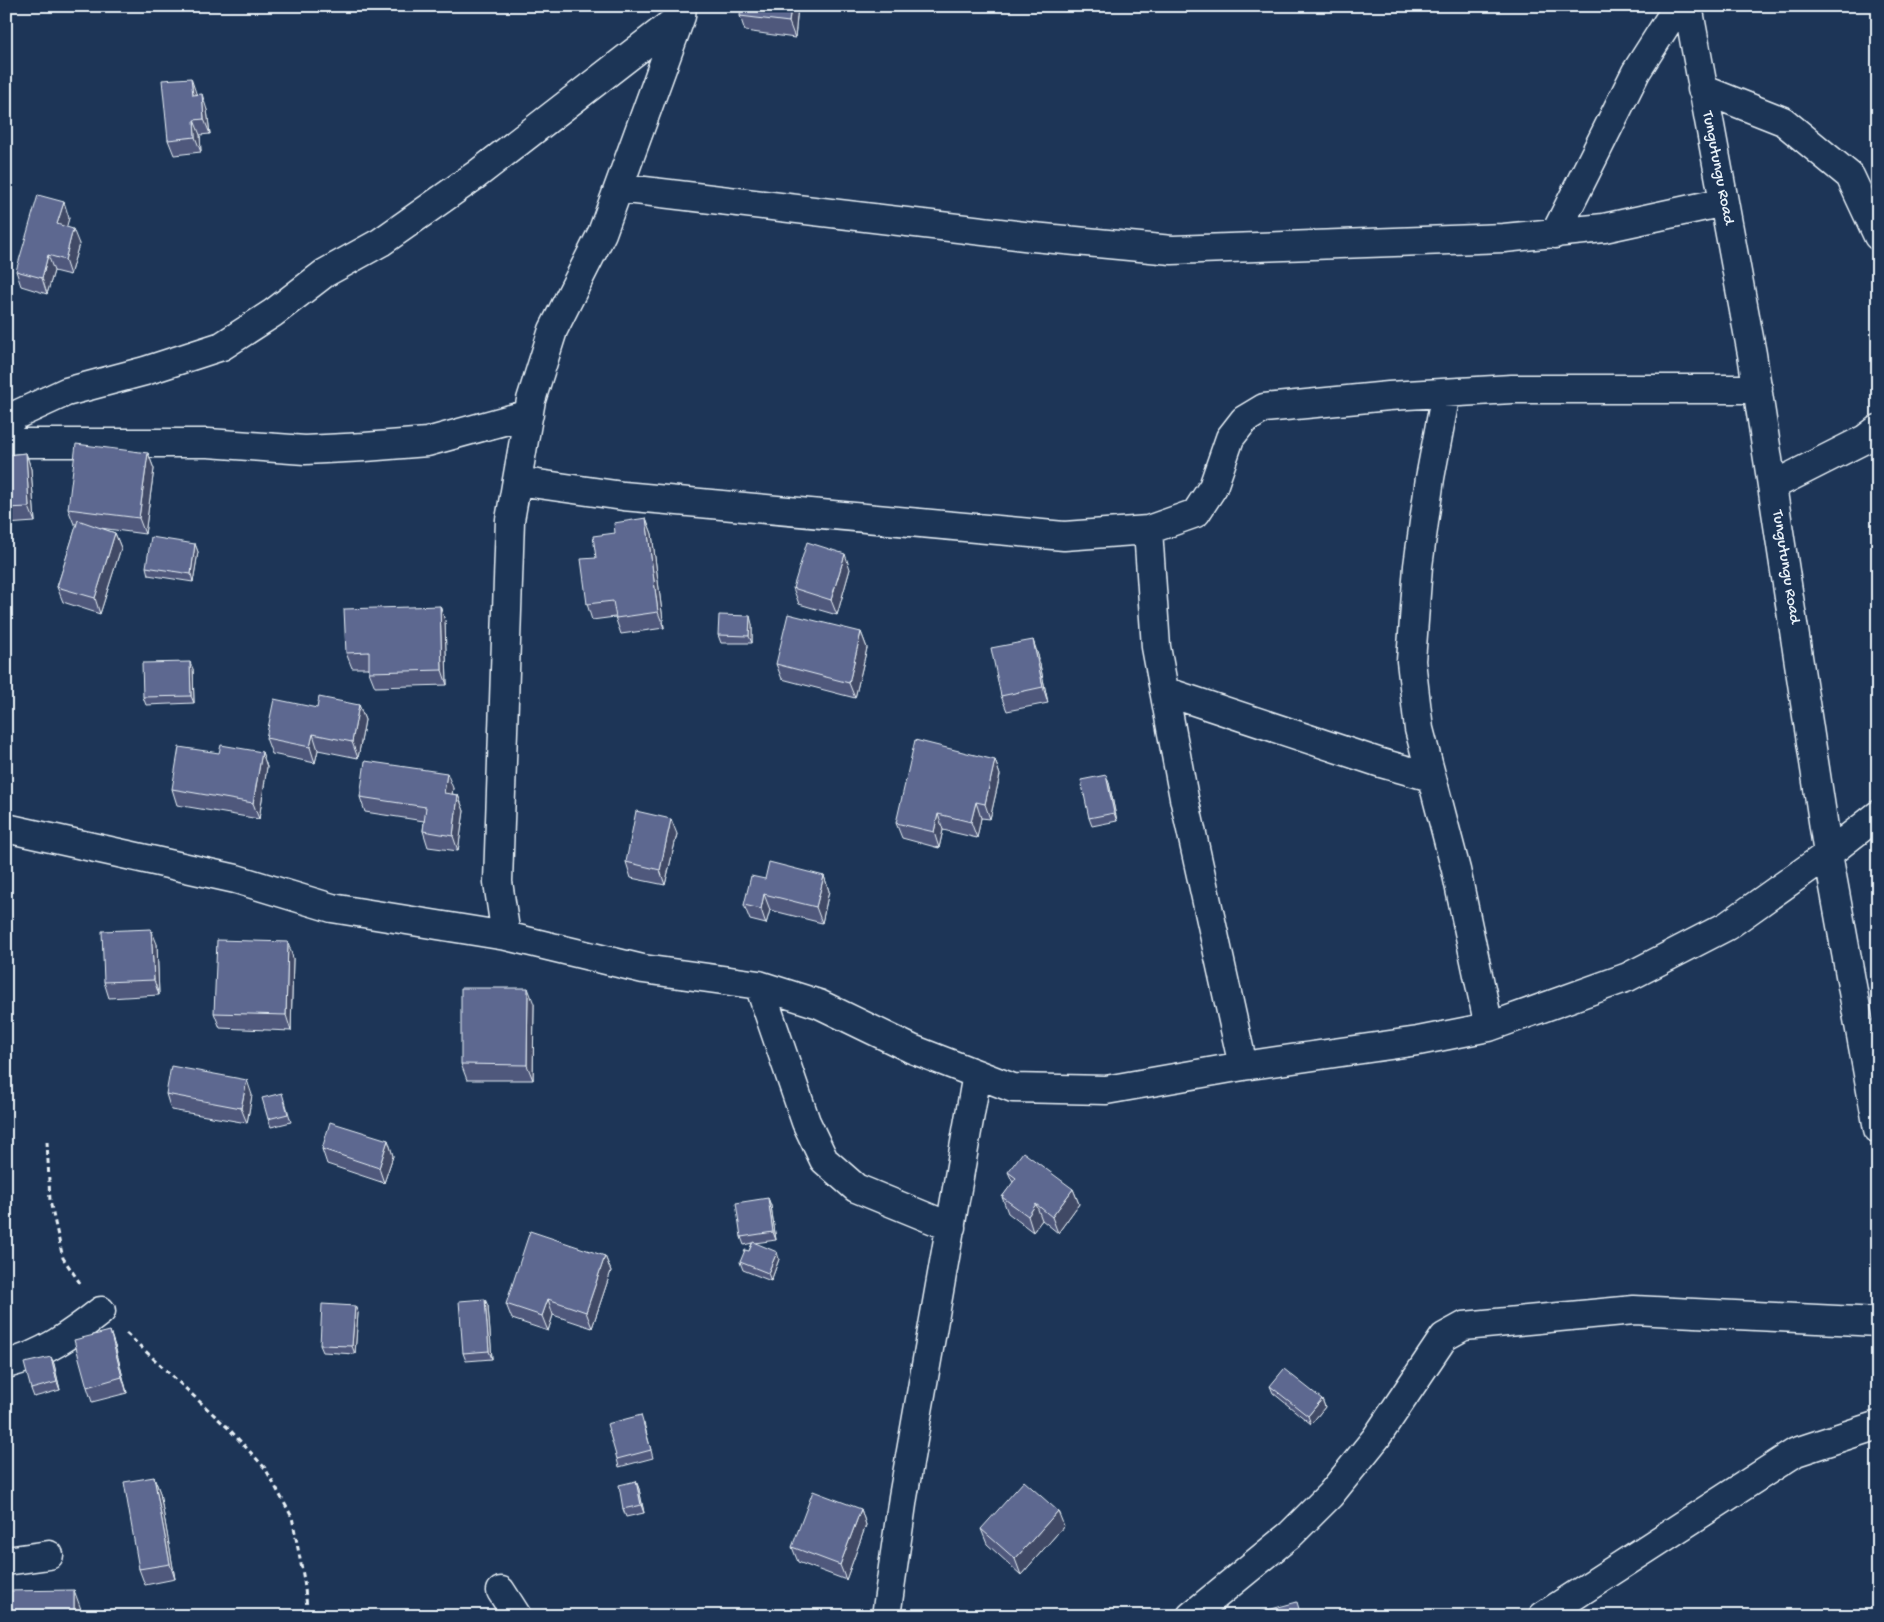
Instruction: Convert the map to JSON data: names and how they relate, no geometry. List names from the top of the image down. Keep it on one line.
{"streets":{"street":["Tungutungu Road"]}}
